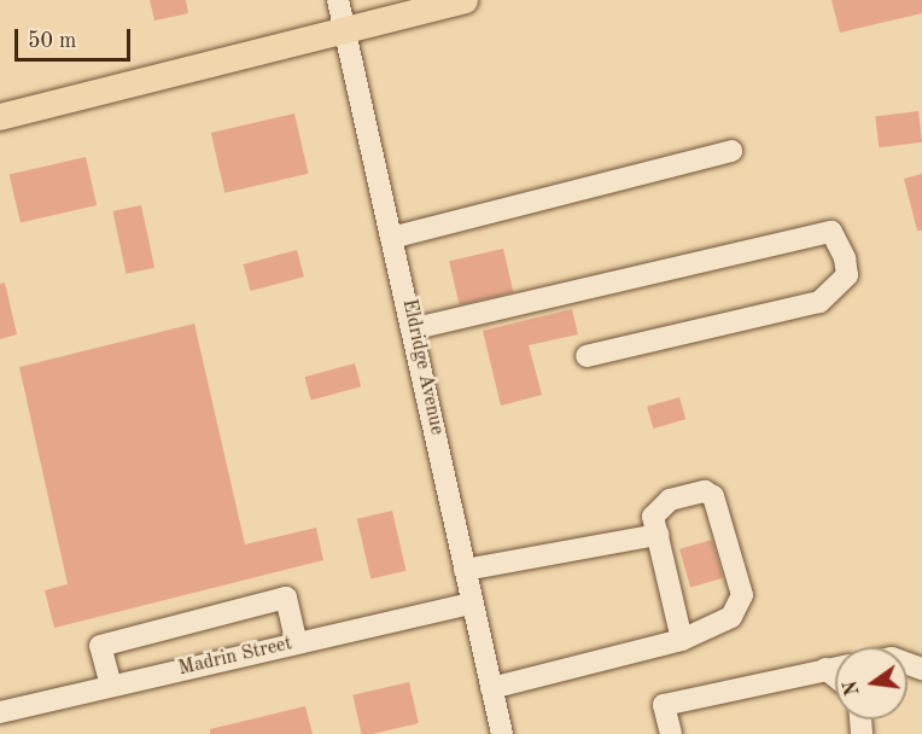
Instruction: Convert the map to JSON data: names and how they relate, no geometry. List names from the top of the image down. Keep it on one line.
{"streets":{"street":["Eldridge Avenue","Madrin Street"]},"crossings":[["Eldridge Avenue","Madrin Street"]],"scale_bar":"50 m","north":"left"}
